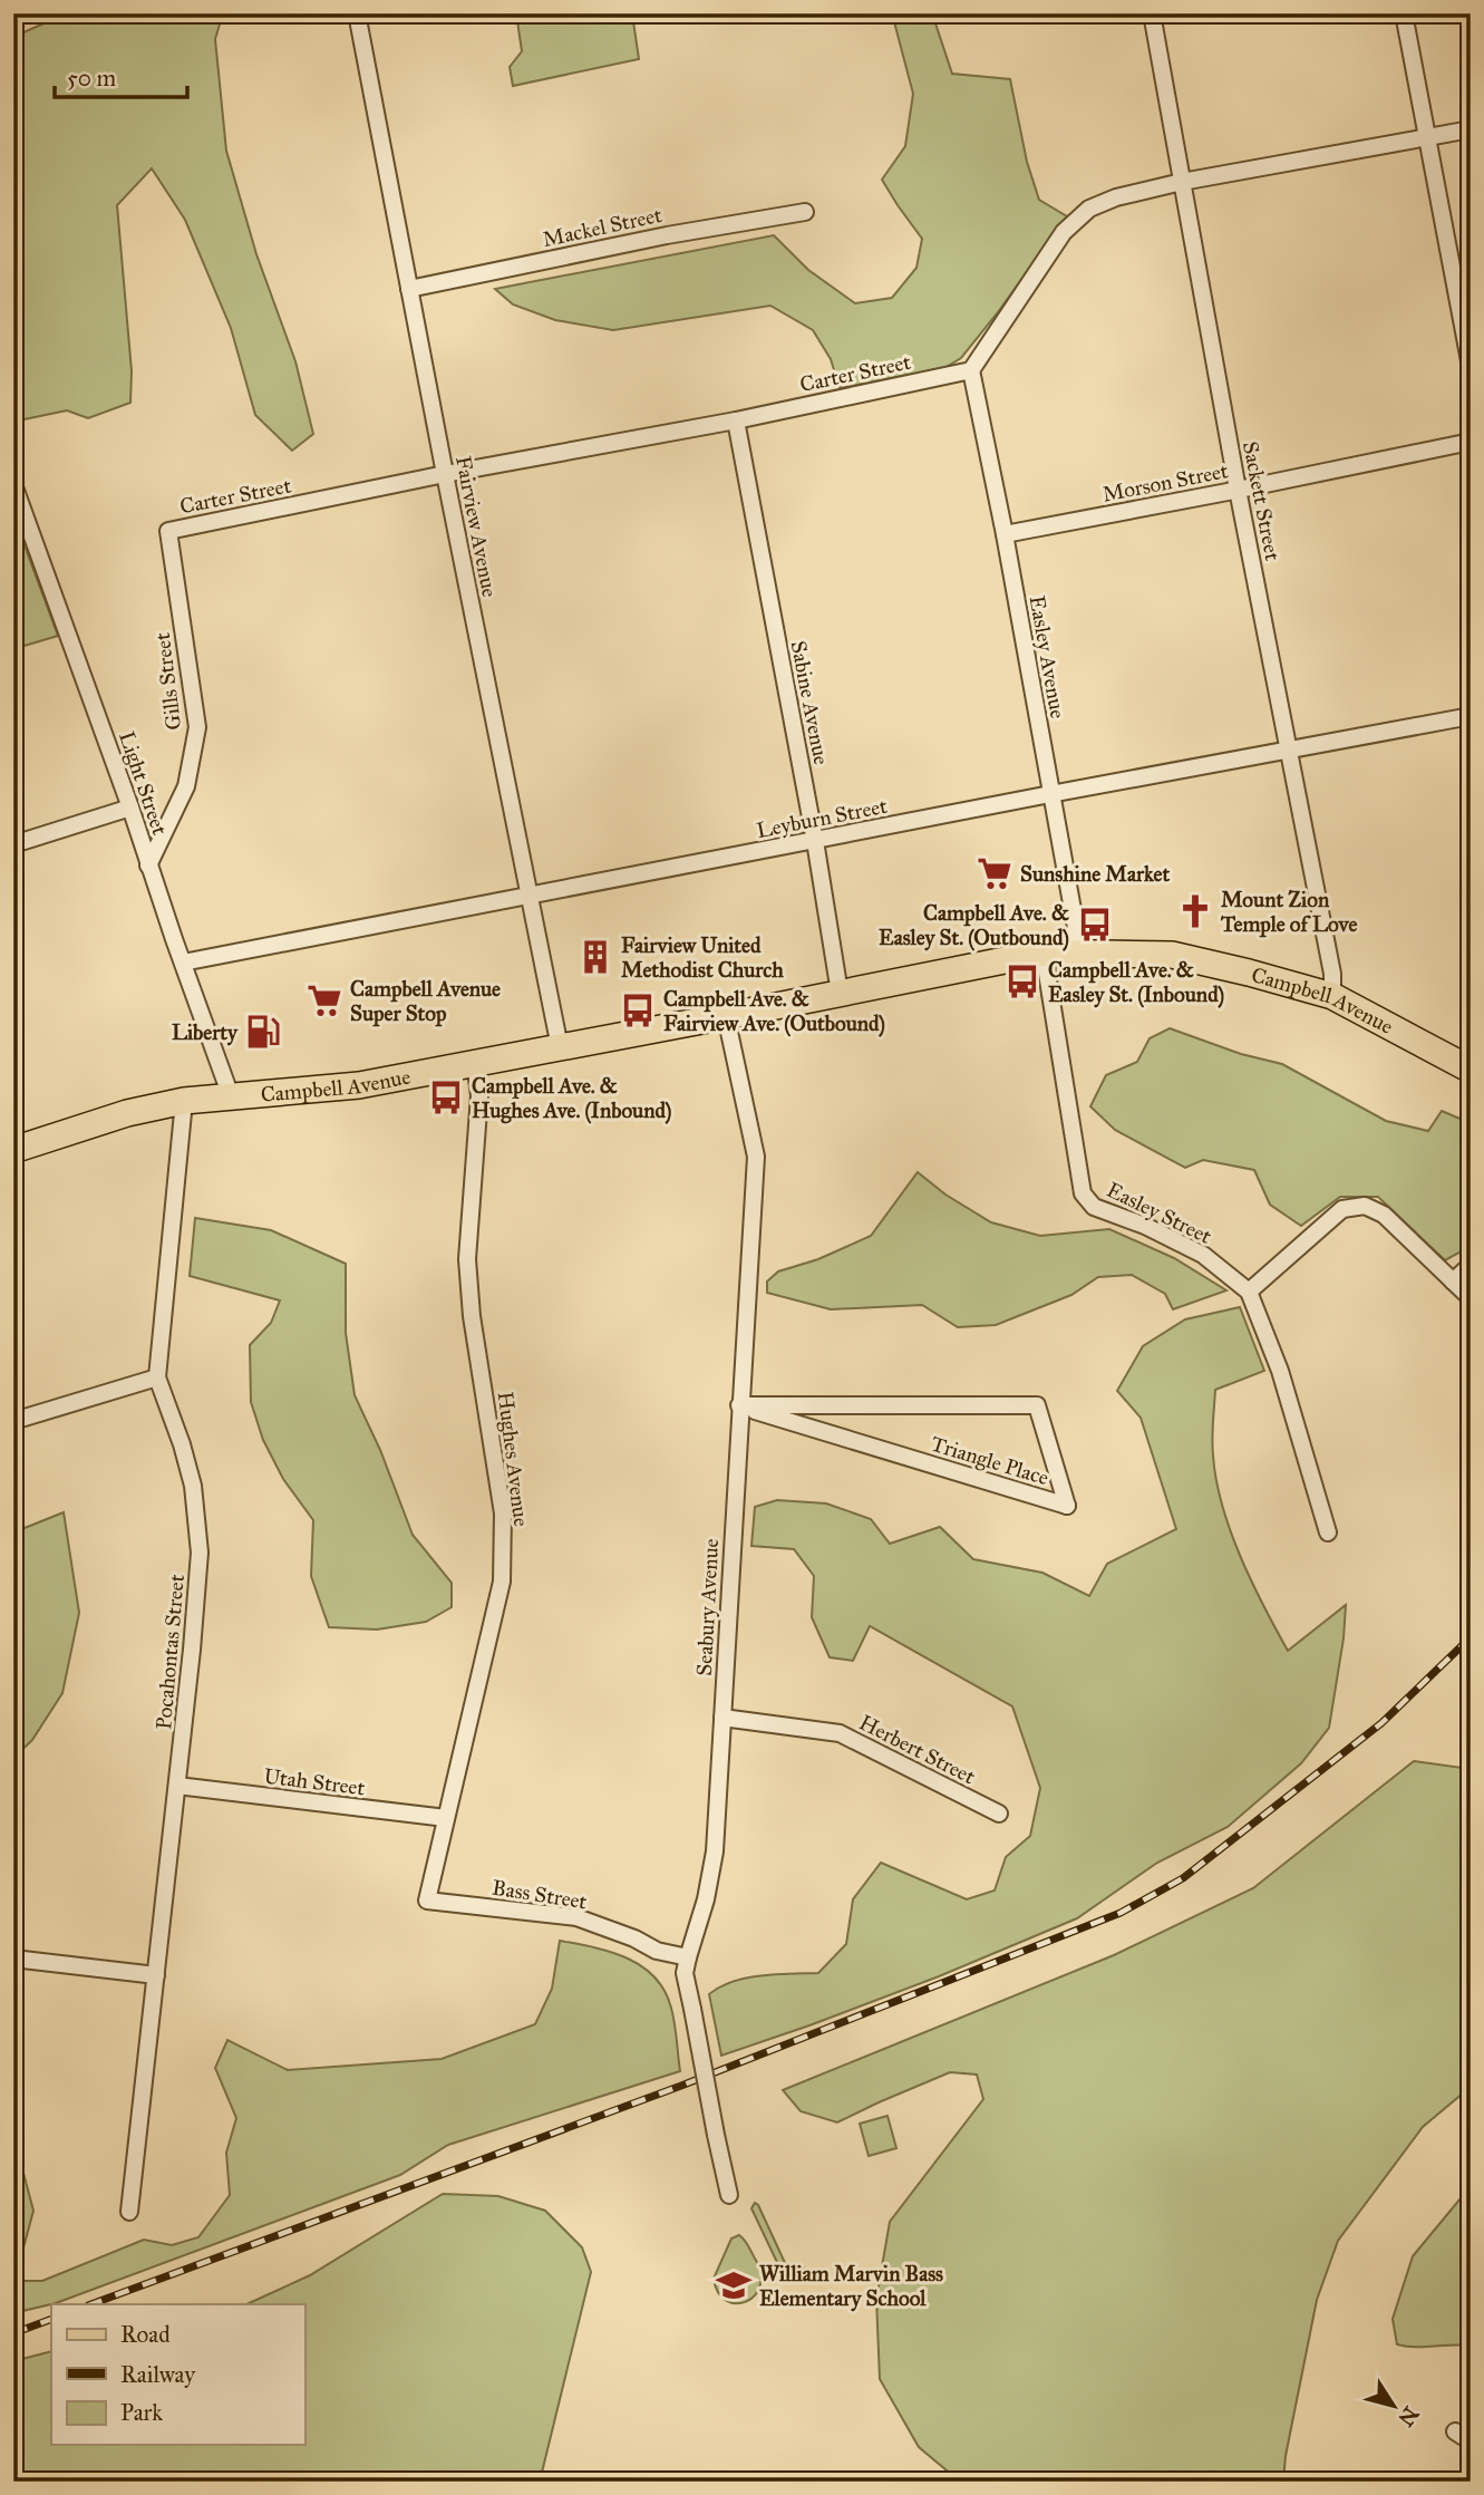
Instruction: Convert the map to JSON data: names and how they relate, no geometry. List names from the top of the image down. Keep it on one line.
{"streets":{"main road":["Campbell Avenue"],"street":["Mackel Street","Carter Street","Morson Street","Sackett Street","Fairview Avenue","Easley Avenue","Gills Street","Sabine Avenue","Light Street","Leyburn Street","Easley Street","Hughes Avenue","Triangle Place","Seabury Avenue","Pocahontas Street","Herbert Street","Utah Street","Bass Street"]},"crossings":[["Mackel Street","Fairview Avenue"],["Carter Street","Fairview Avenue"],["Carter Street","Easley Avenue"],["Carter Street","Gills Street"],["Carter Street","Sabine Avenue"],["Morson Street","Sackett Street"],["Morson Street","Easley Avenue"],["Sackett Street","Leyburn Street"],["Sackett Street","Campbell Avenue"],["Fairview Avenue","Leyburn Street"],["Fairview Avenue","Campbell Avenue"],["Easley Avenue","Leyburn Street"],["Easley Avenue","Campbell Avenue"],["Gills Street","Light Street"],["Sabine Avenue","Leyburn Street"],["Sabine Avenue","Campbell Avenue"],["Light Street","Leyburn Street"],["Light Street","Campbell Avenue"],["Campbell Avenue","Easley Street"],["Campbell Avenue","Hughes Avenue"],["Campbell Avenue","Seabury Avenue"],["Campbell Avenue","Pocahontas Street"],["Hughes Avenue","Utah Street"],["Hughes Avenue","Bass Street"],["Triangle Place","Seabury Avenue"],["Seabury Avenue","Herbert Street"],["Seabury Avenue","Bass Street"],["Pocahontas Street","Utah Street"]],"places":{"supermarket":["Sunshine Market","Campbell Avenue Super Stop"],"church":["Mount Zion Temple of Love"],"bus stop":["Campbell Ave. & Easley St. (Outbound)","Campbell Ave. & Easley St. (Inbound)","Campbell Ave. & Fairview Ave. (Outbound)","Campbell Ave. & Hughes Ave. (Inbound)"],"building":["Fairview United Methodist Church"],"fuel station":["Liberty"],"school or university":["William Marvin Bass Elementary School"]},"legend":["Road","Railway","Park"],"scale_bar":"50 m","north":"bottom right"}
